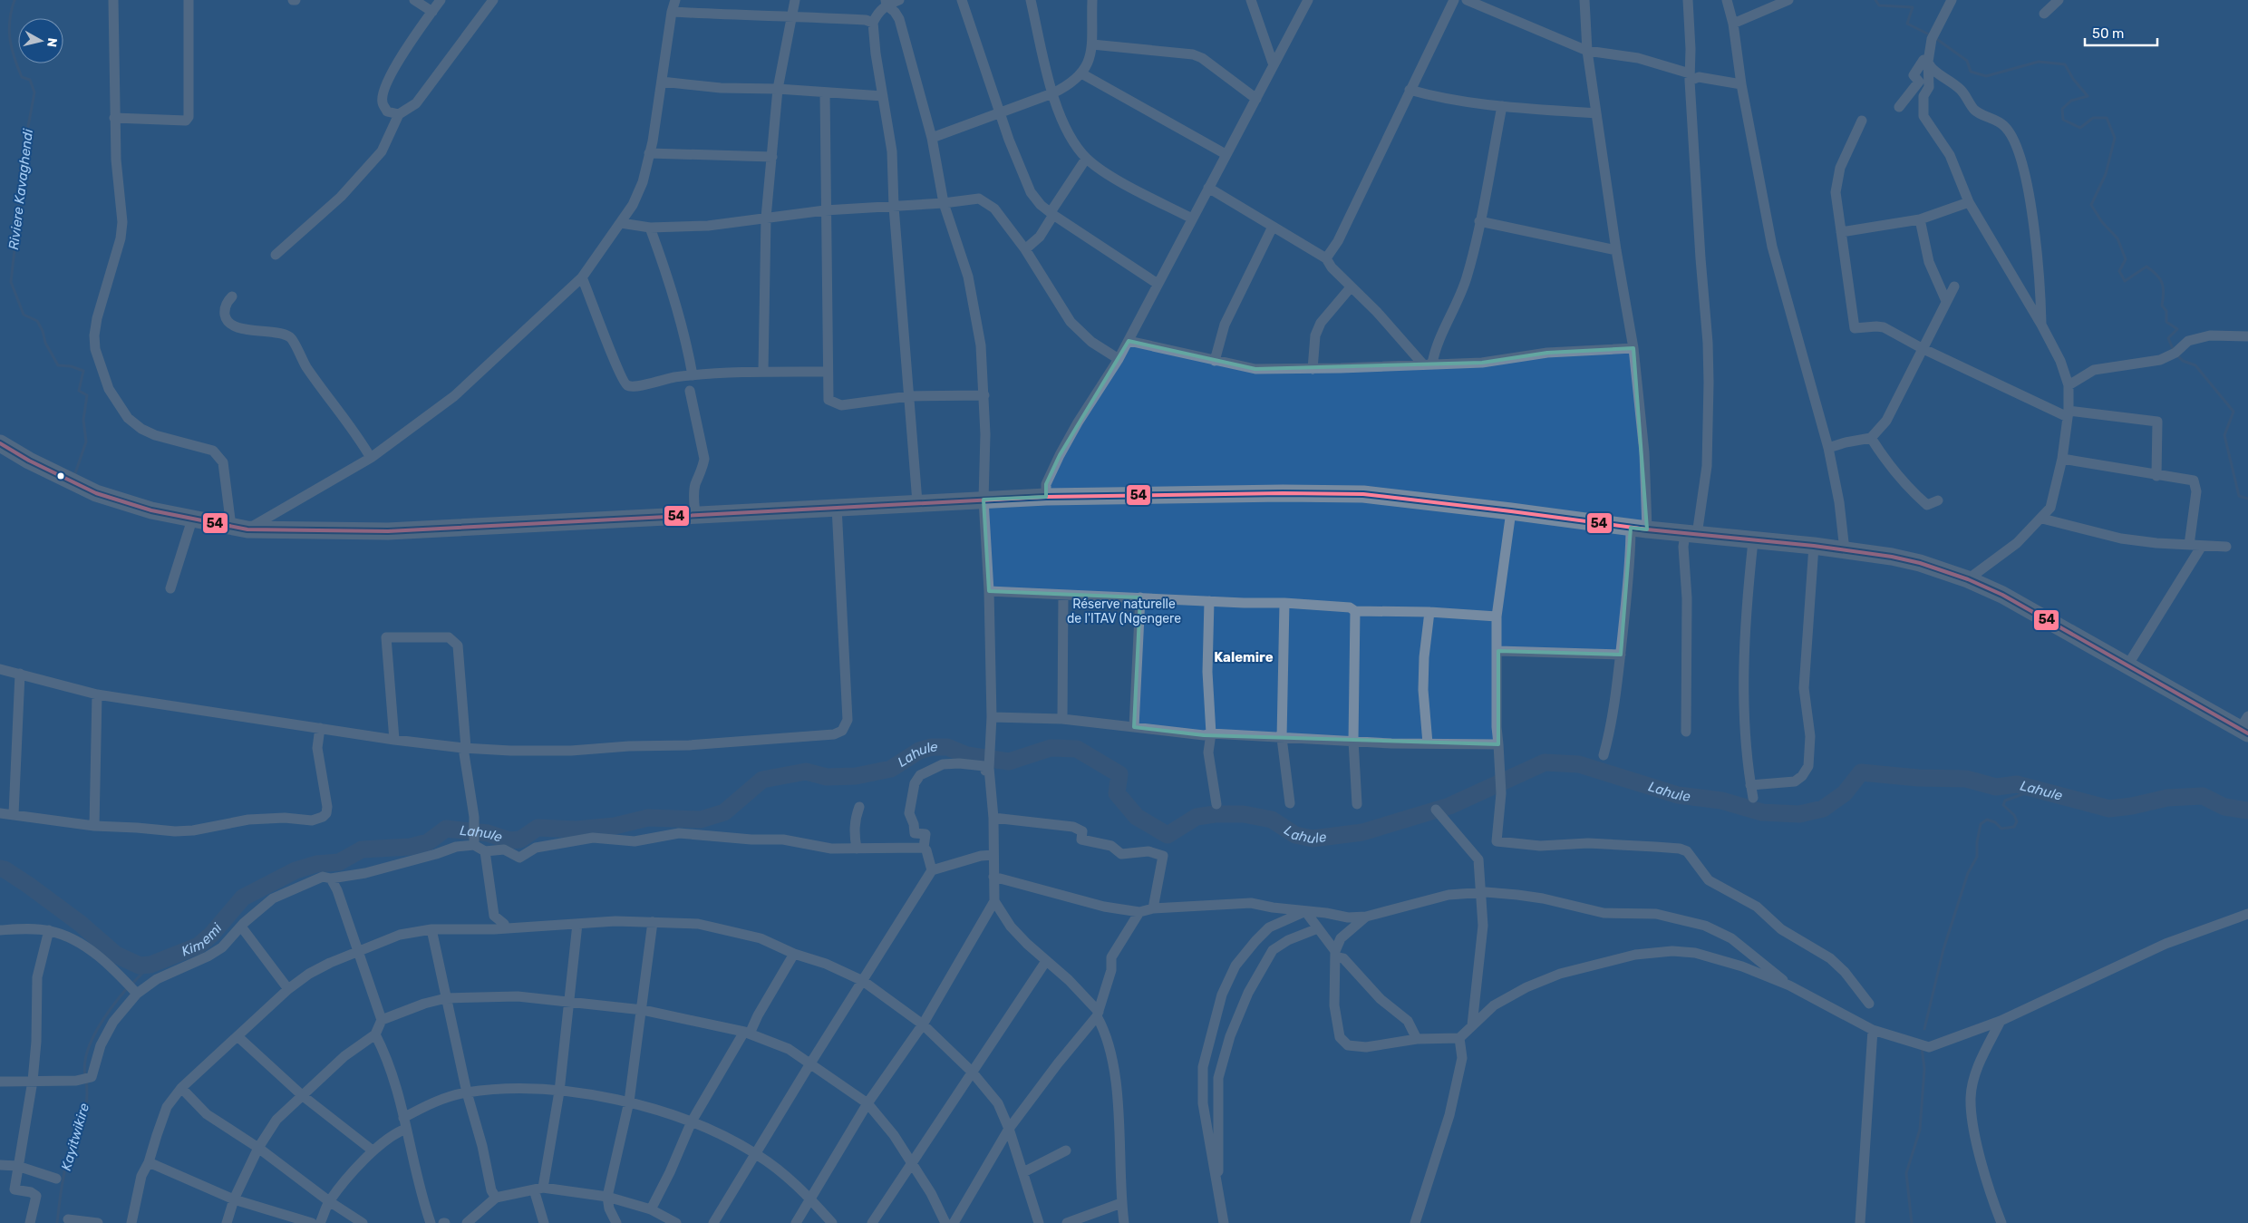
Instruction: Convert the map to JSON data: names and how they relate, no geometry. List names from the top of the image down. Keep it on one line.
{"districts":["Kalemire"],"water":["Riviere Kavaghendi","Lahule","Kimemi","Kayitwikire"],"parks":["Réserve naturelle de l'ITAV (Ngengere"],"lines":["transit line 54"],"scale_bar":"50 m","north":"right"}
